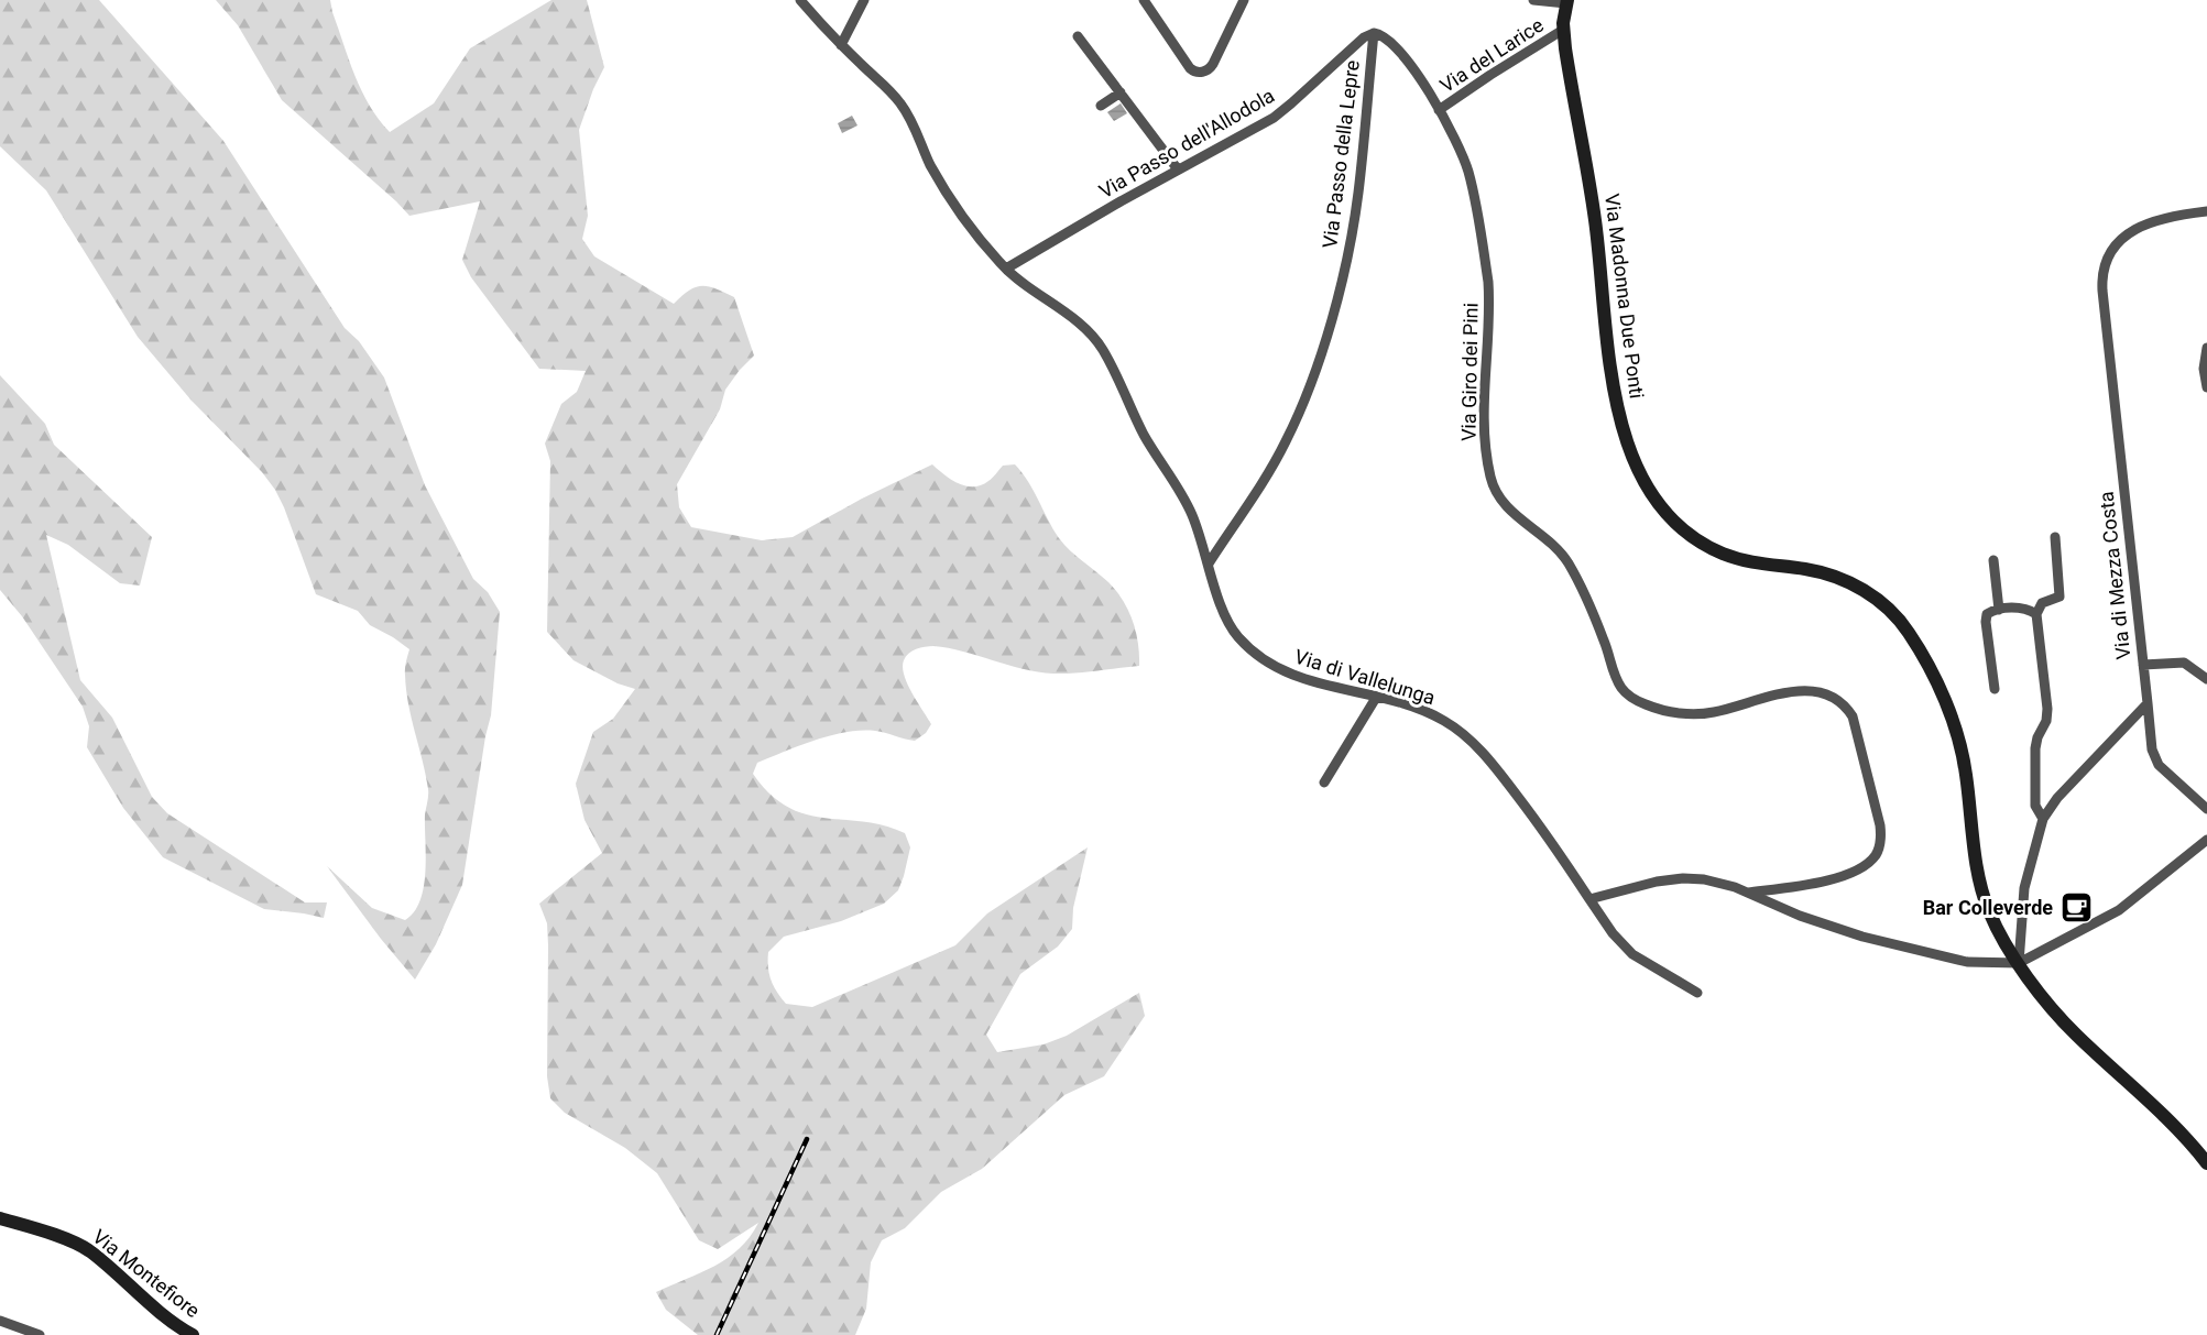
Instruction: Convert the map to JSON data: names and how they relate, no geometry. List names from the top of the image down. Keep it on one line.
{"streets":{"main road":["Via Madonna Due Ponti","Via Montefiore"],"street":["Via del Larice","Via Passo dell'Allodola","Via Passo della Lepre","Via Giro dei Pini","Via di Mezza Costa","Via di Vallelunga"]},"crossings":[["Via del Larice","Via Madonna Due Ponti"],["Via del Larice","Via Giro dei Pini"],["Via Passo dell'Allodola","Via Passo della Lepre"],["Via Passo dell'Allodola","Via Giro dei Pini"],["Via Passo dell'Allodola","Via di Vallelunga"],["Via Passo della Lepre","Via Giro dei Pini"],["Via Passo della Lepre","Via di Vallelunga"]],"places":{"cafe":["Bar Colleverde"]}}
